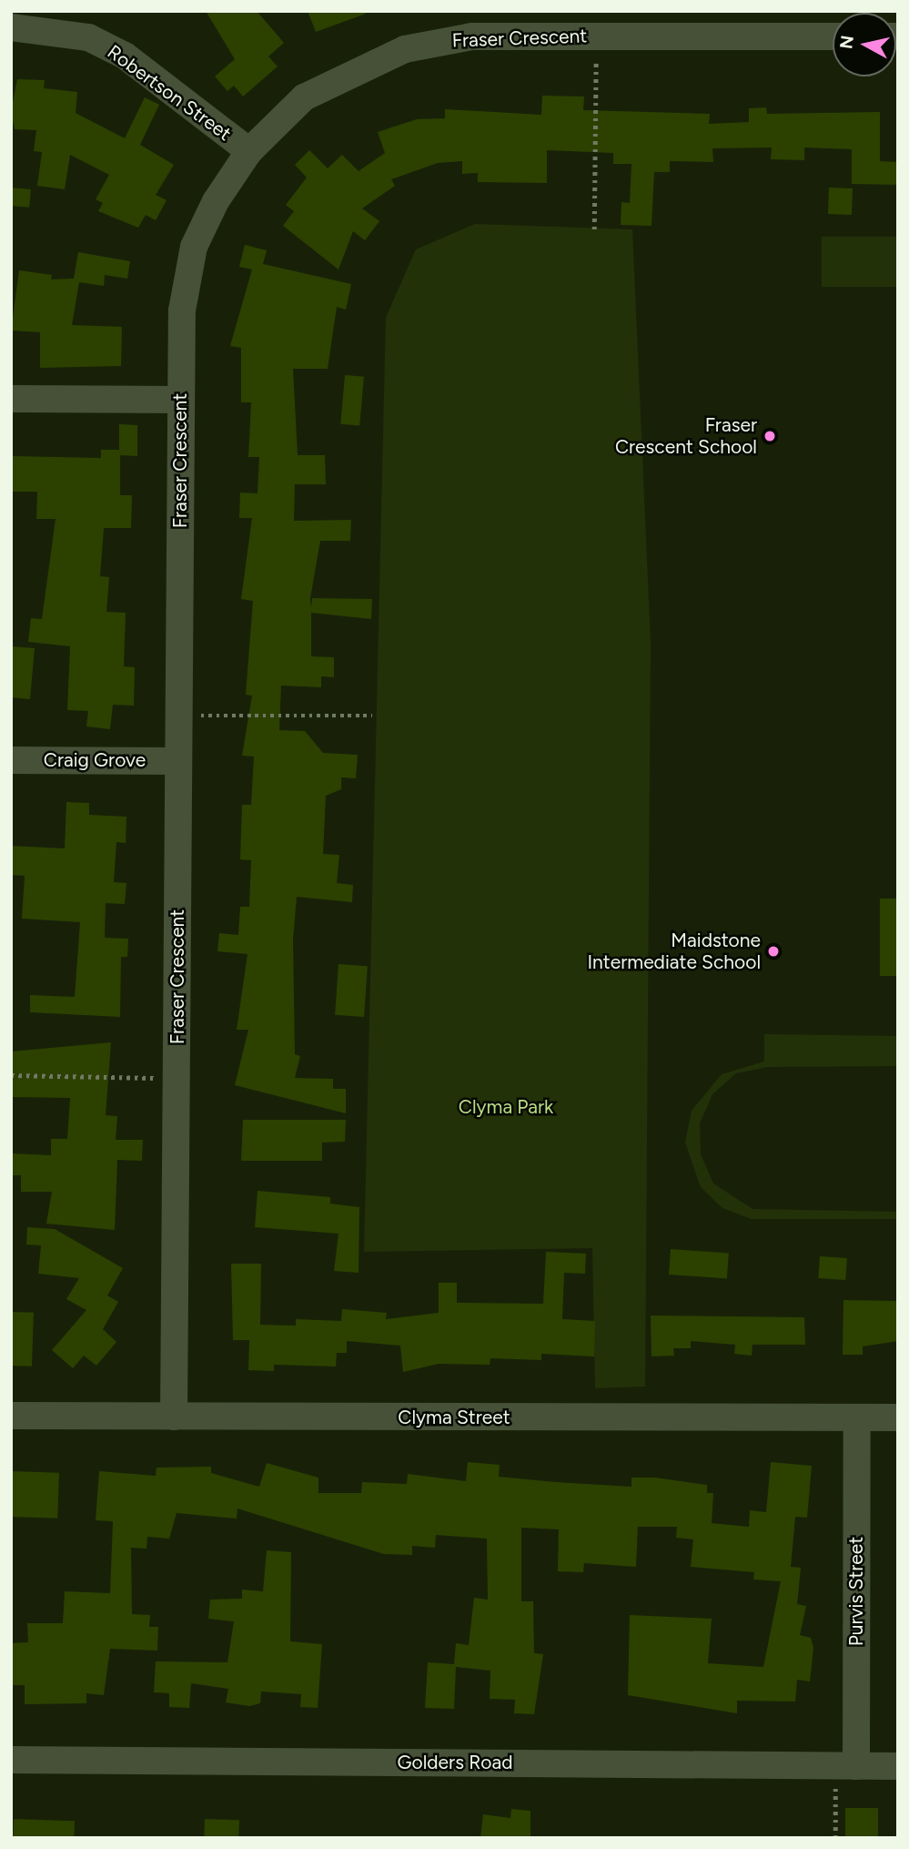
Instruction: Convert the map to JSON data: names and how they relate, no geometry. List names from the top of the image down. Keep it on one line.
{"streets":{"street":["Fraser Crescent","Robertson Street","Craig Grove","Clyma Street","Purvis Street","Golders Road"]},"crossings":[["Fraser Crescent","Robertson Street"],["Fraser Crescent","Craig Grove"],["Fraser Crescent","Clyma Street"],["Clyma Street","Purvis Street"],["Purvis Street","Golders Road"]],"parks":["Clyma Park"],"places":["Fraser Crescent School","Maidstone Intermediate School"],"north":"left"}
